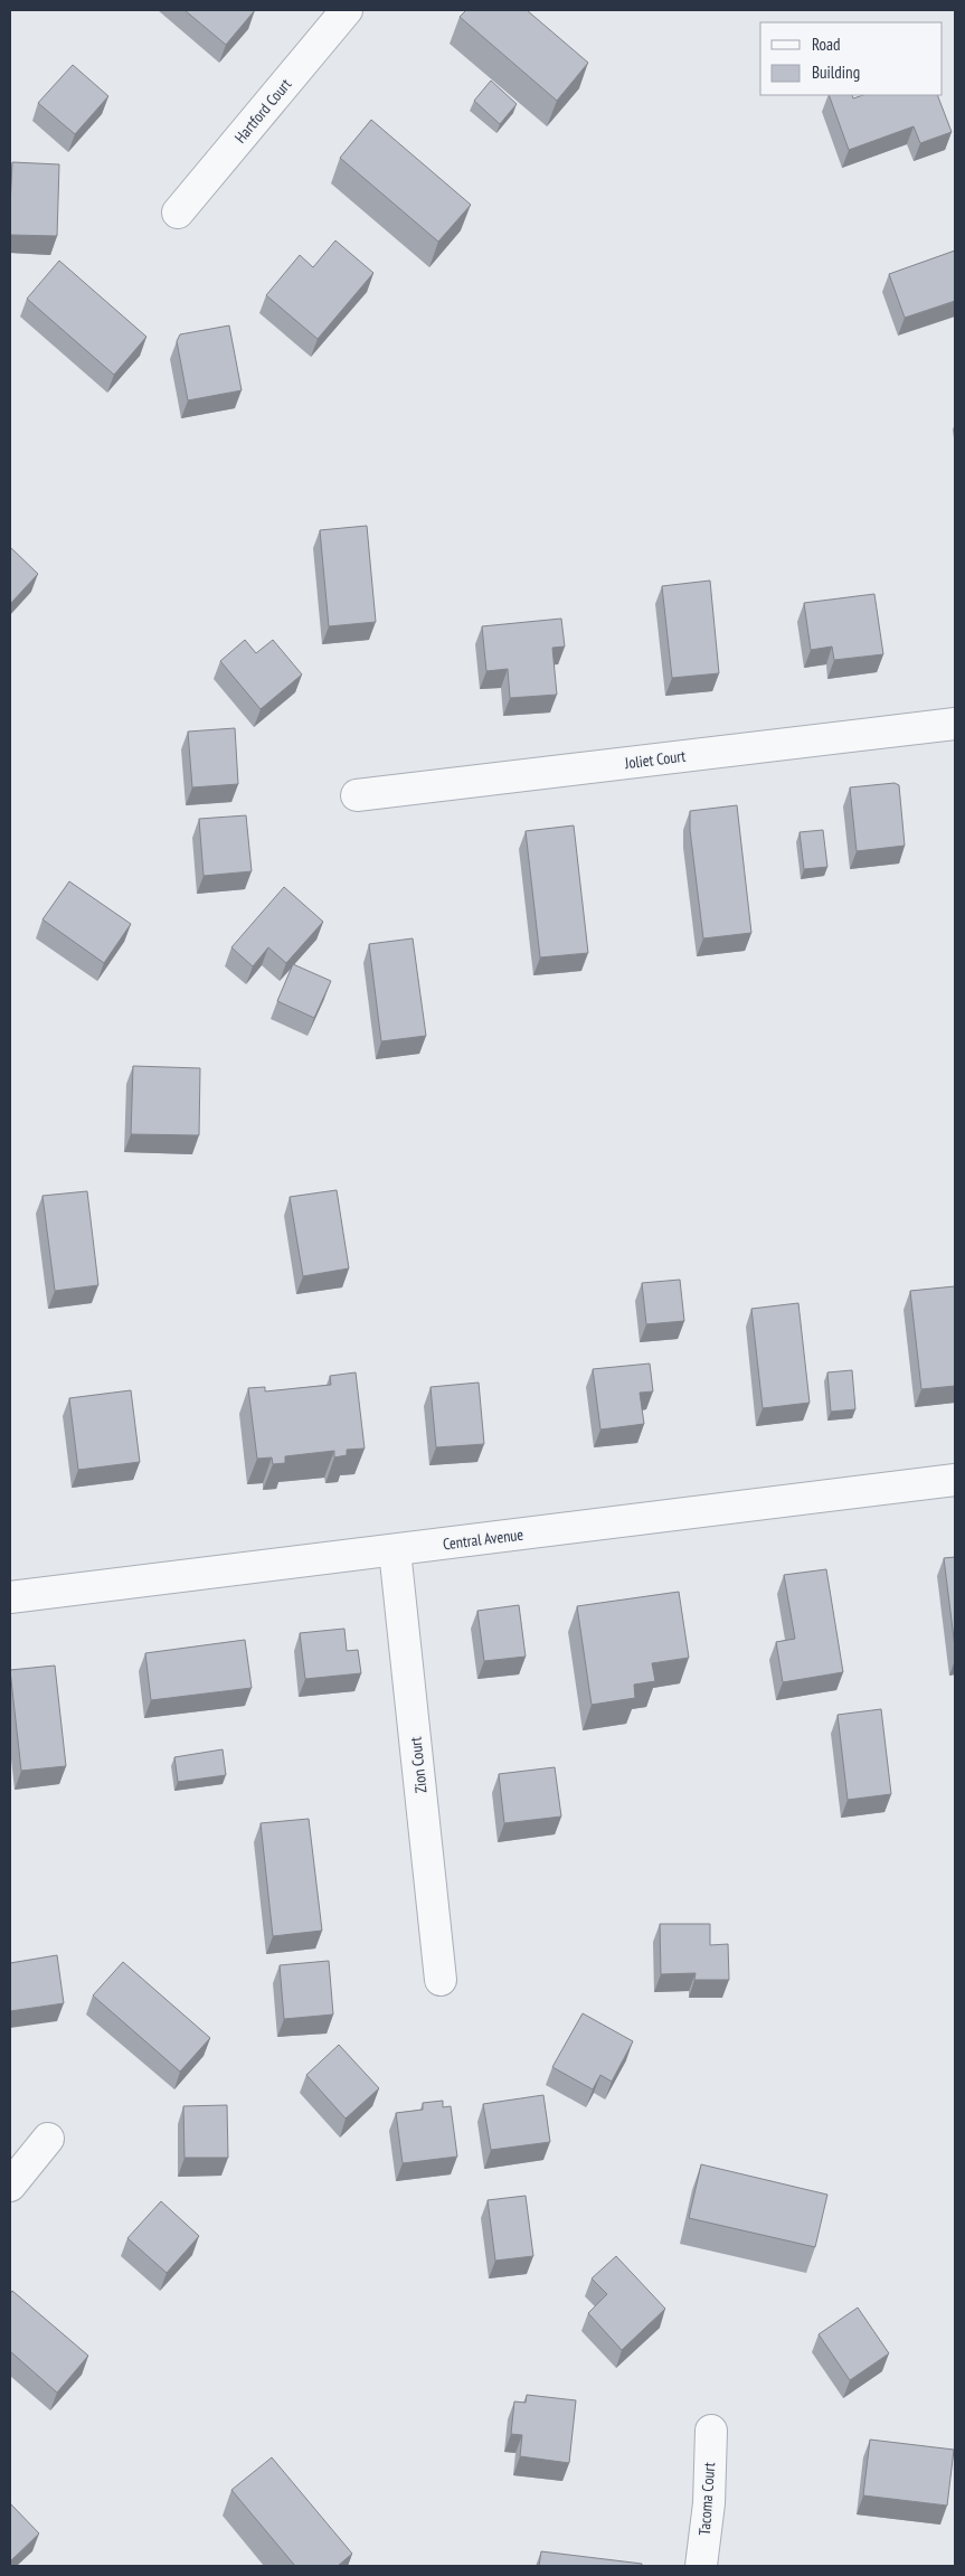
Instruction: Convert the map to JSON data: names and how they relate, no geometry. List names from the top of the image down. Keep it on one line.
{"streets":{"street":["Hartford Court","Joliet Court","Central Avenue","Zion Court","Tacoma Court"]},"crossings":[["Central Avenue","Zion Court"]],"legend":["Road","Building"]}
